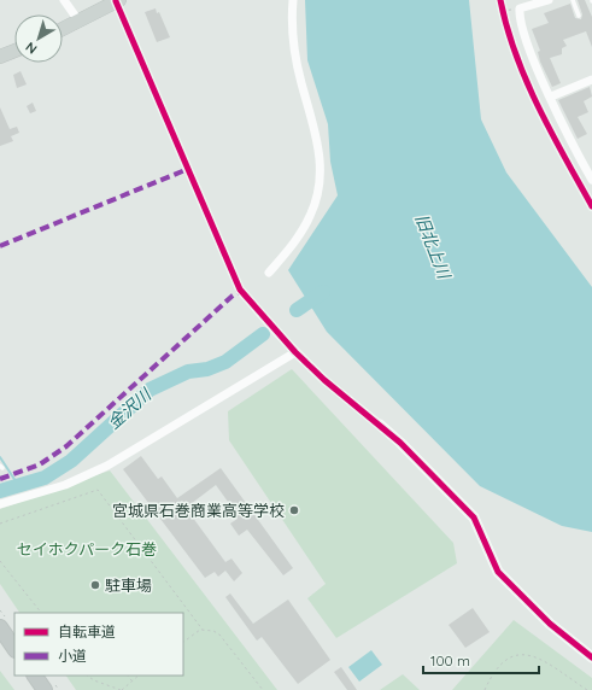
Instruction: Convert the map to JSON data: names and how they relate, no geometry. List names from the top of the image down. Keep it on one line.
{"water":["旧北上川","金沢川"],"parks":["セイホクパーク石巻"],"places":["宮城県石巻商業高等学校","駐車場"],"legend":["自転車道","小道"],"scale_bar":"100 m","north":"bottom left"}
